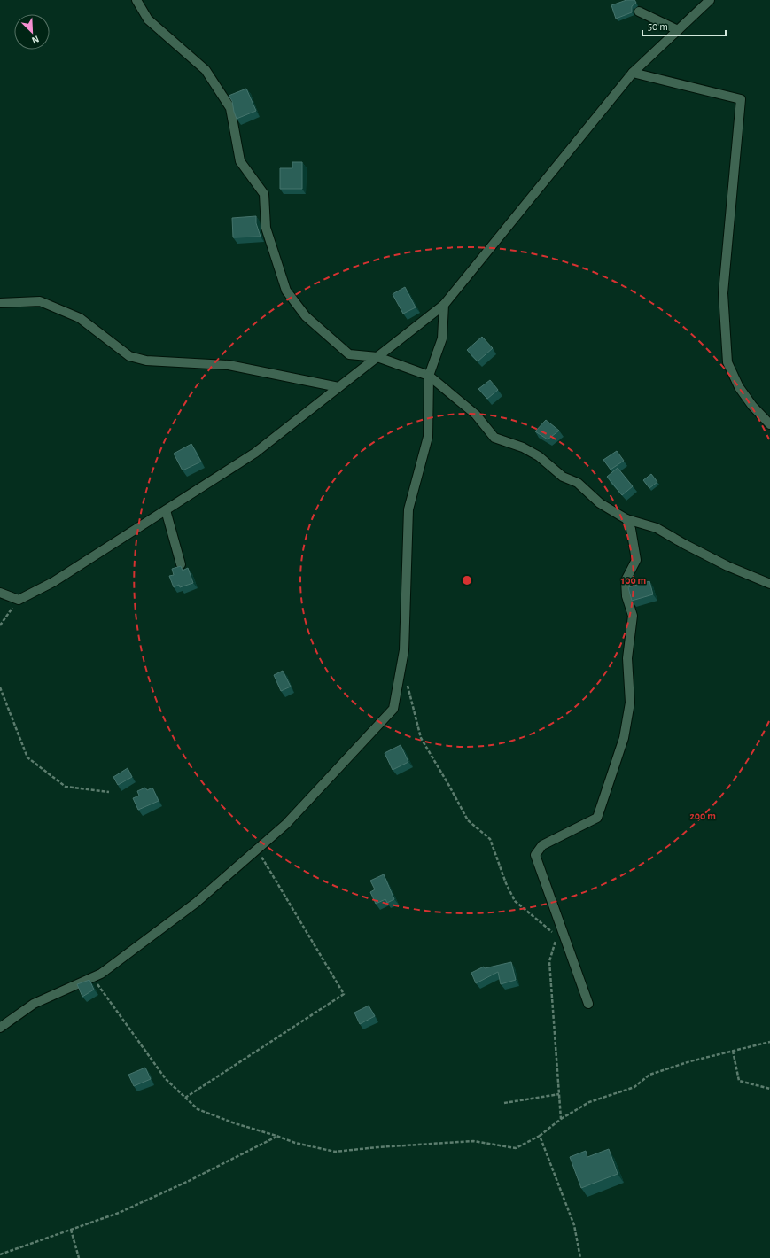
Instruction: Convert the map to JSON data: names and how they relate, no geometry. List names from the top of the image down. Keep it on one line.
{"scale_bar":"50 m","north":"bottom right","rings":["100 m","200 m"]}
